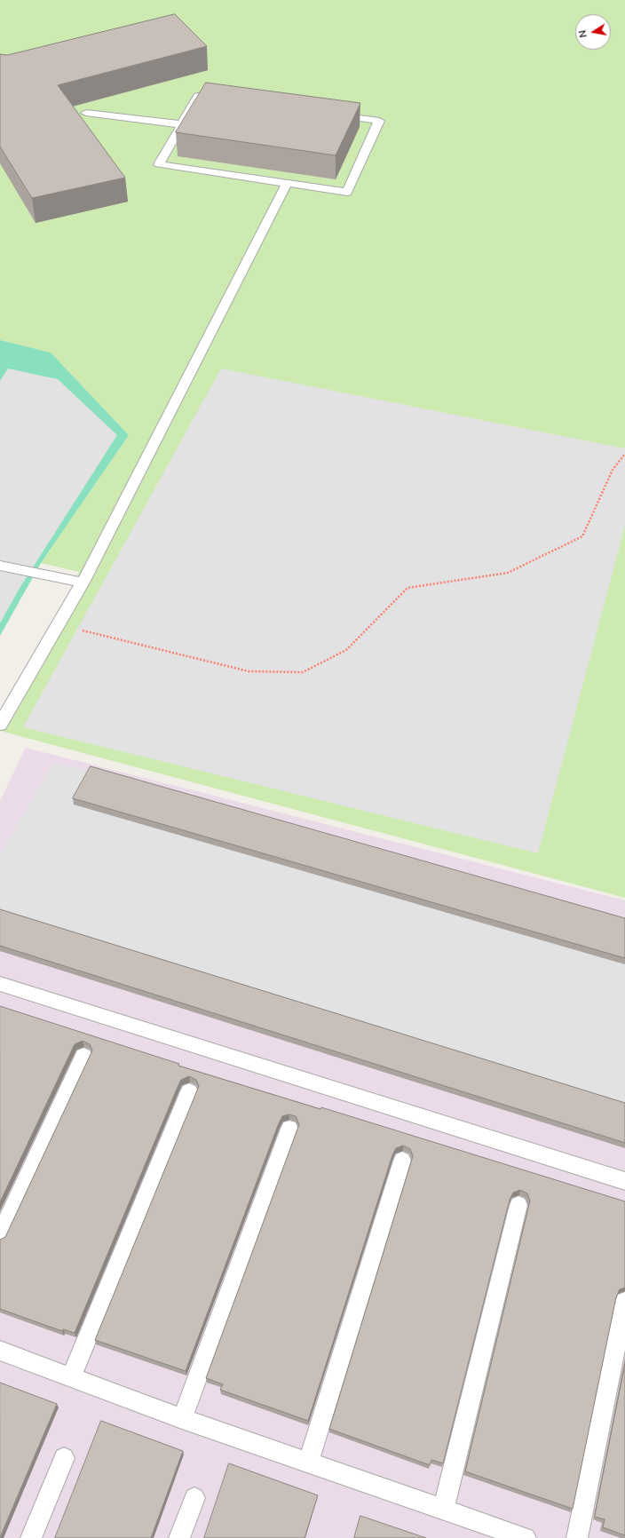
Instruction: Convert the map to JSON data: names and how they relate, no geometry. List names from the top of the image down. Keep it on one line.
{"north":"left"}
